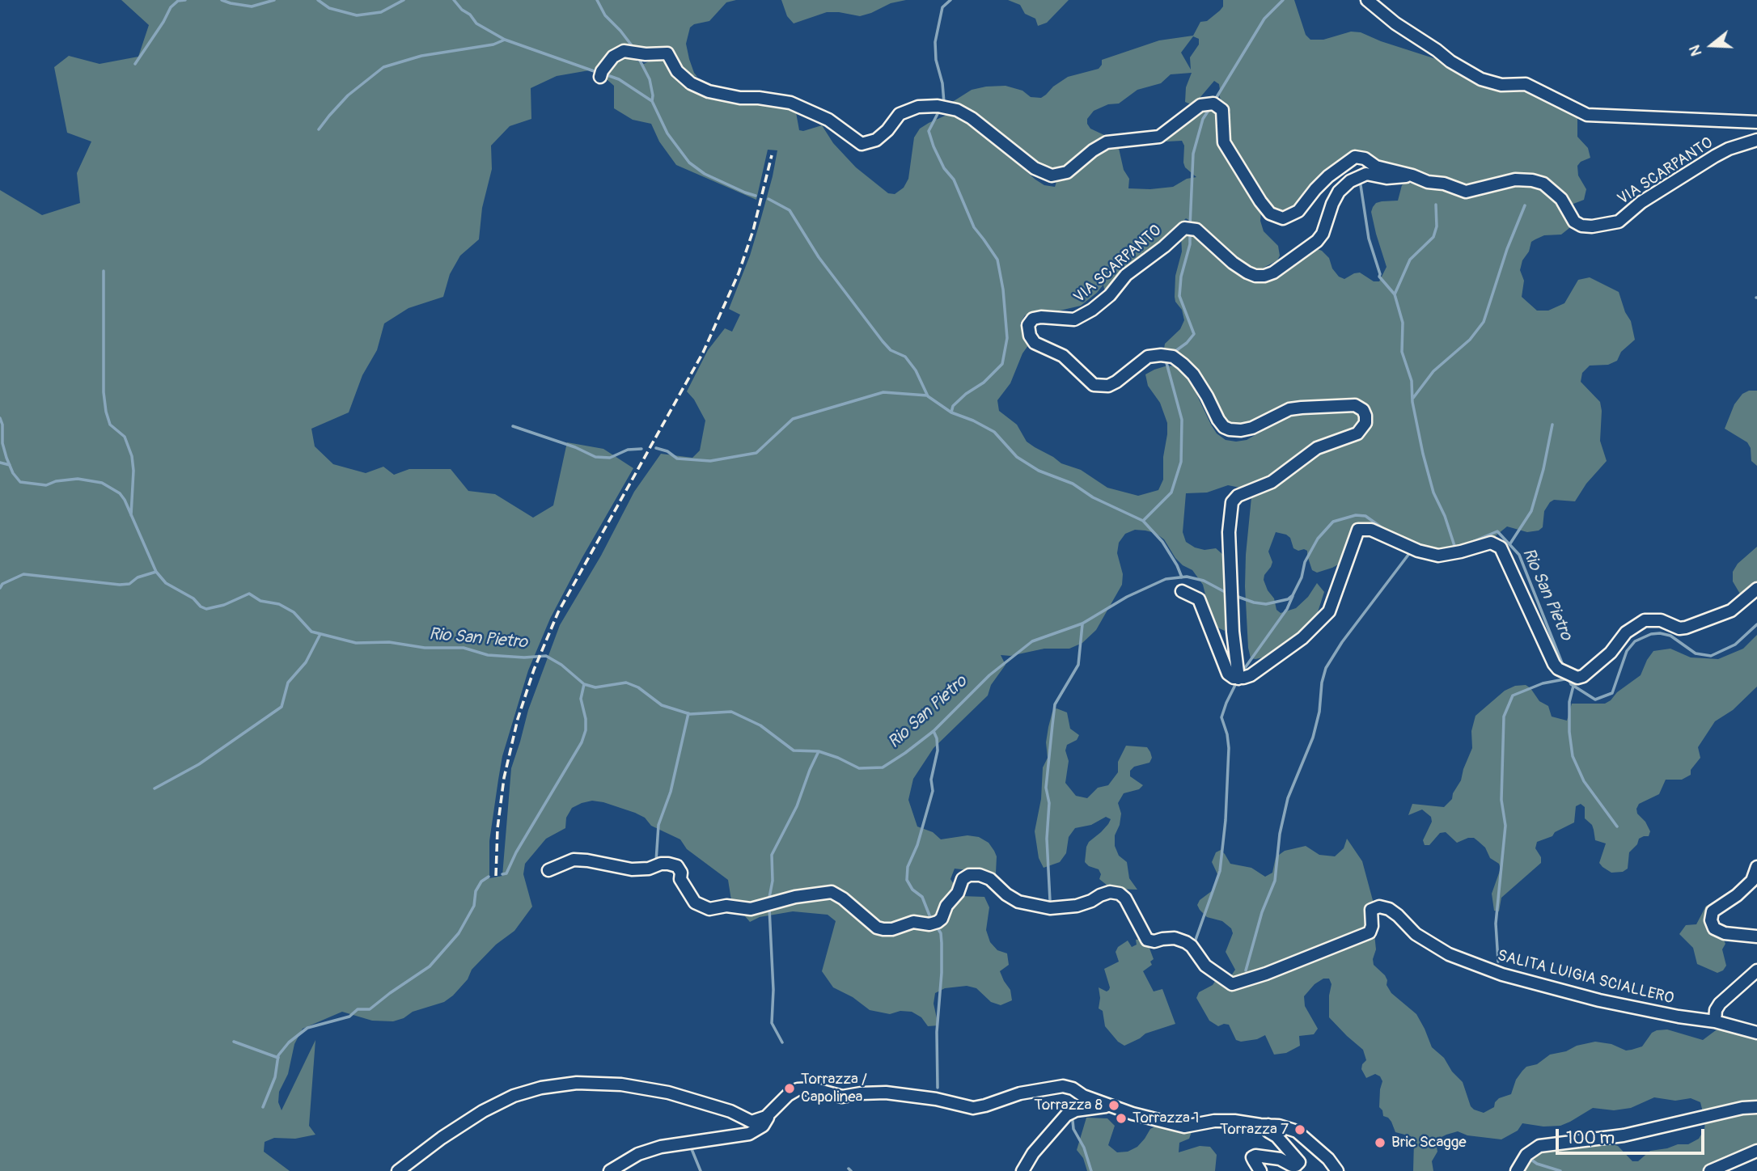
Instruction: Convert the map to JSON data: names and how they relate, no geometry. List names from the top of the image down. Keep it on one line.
{"streets":{"street":["VIA SCARPANTO","SALITA LUIGIA SCIALLERO"]},"water":["Rio San Pietro"],"places":["Torrazza / Capolinea","Torrazza 8","Torrazza 1","Torrazza 7","Bric Scagge"],"scale_bar":"100 m","north":"left"}
